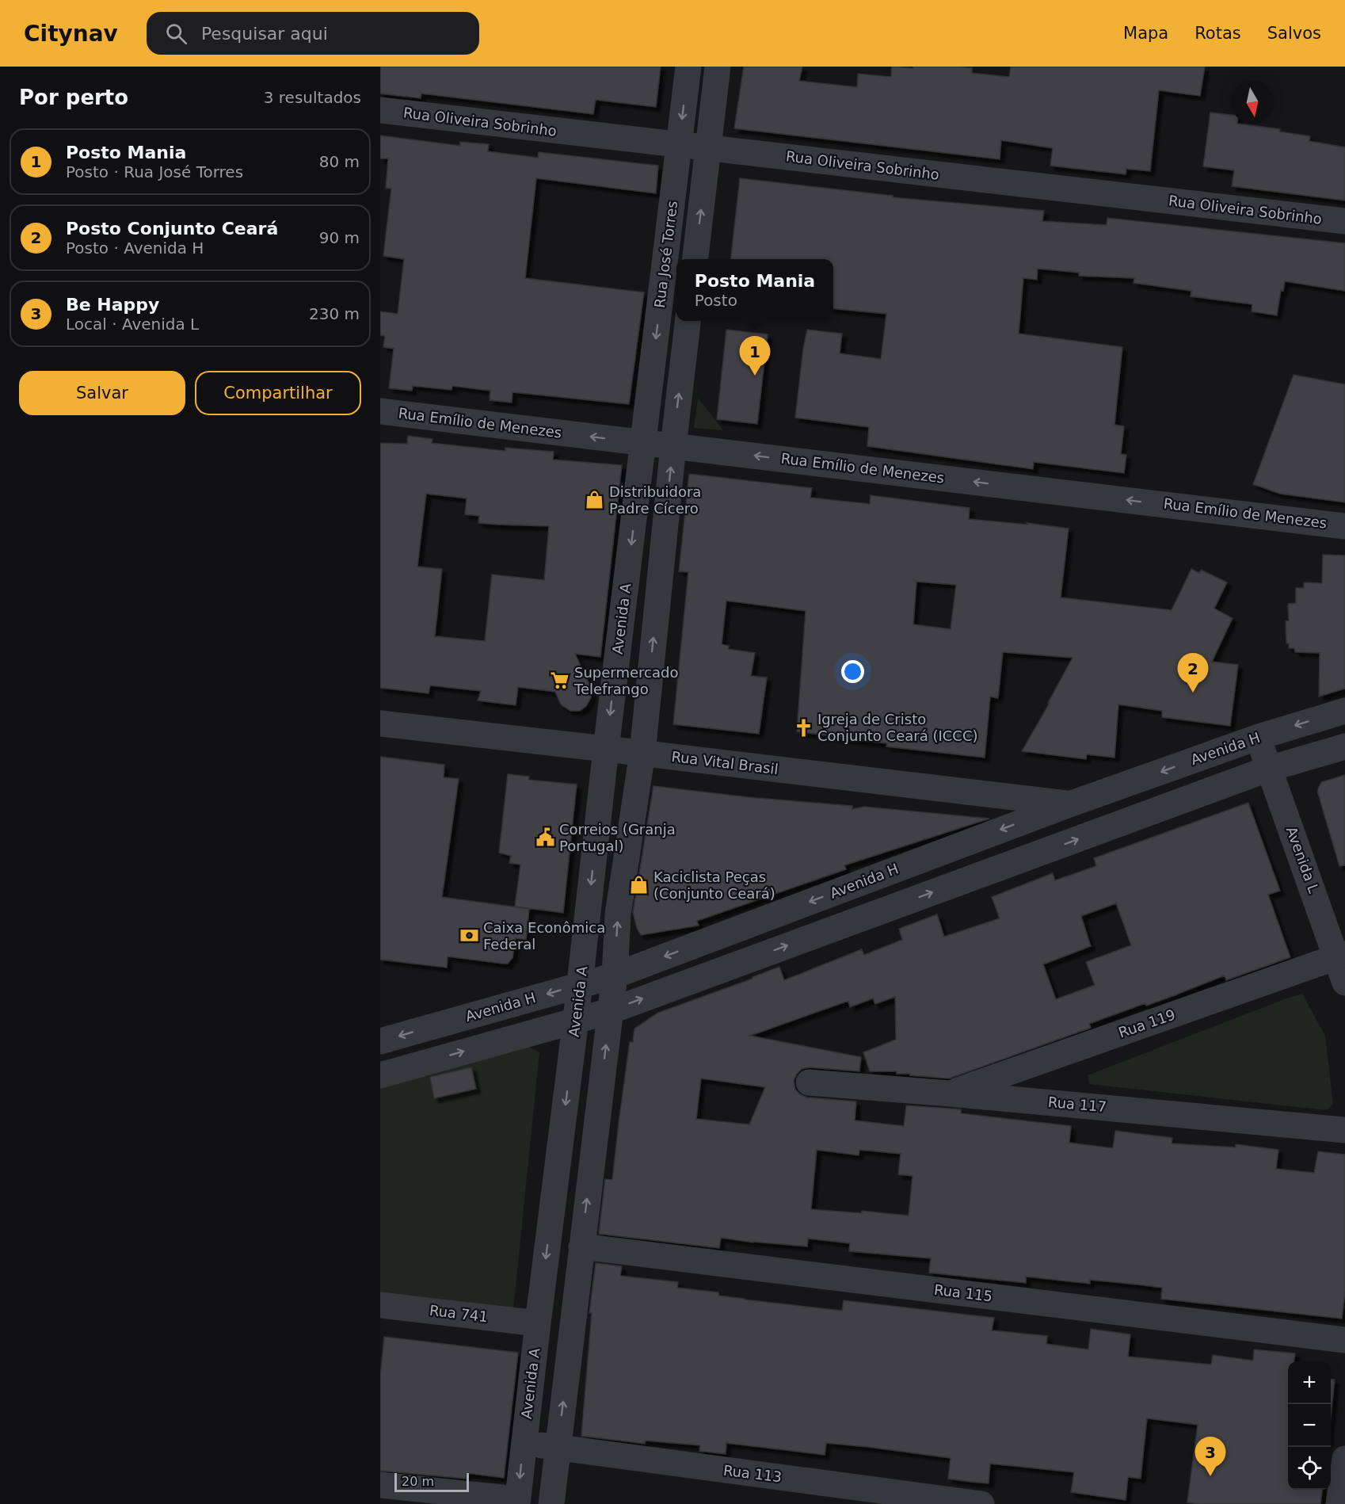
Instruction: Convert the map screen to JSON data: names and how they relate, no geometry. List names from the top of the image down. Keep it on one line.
{"streets":{"street":["Rua Oliveira Sobrinho","Rua José Torres","Rua Emílio de Menezes","Avenida A","Avenida H","Rua Vital Brasil","Avenida L","Rua 119","Rua 117","Rua 115","Rua 741","Rua 113"]},"crossings":[["Rua Oliveira Sobrinho","Rua José Torres"],["Rua José Torres","Rua Emílio de Menezes"],["Rua José Torres","Avenida A"],["Rua Emílio de Menezes","Avenida A"],["Avenida A","Avenida H"],["Avenida A","Rua Vital Brasil"],["Avenida A","Rua 741"],["Avenida A","Rua 113"],["Avenida H","Rua Vital Brasil"],["Avenida H","Avenida L"],["Avenida L","Rua 119"],["Rua 119","Rua 117"]],"one_way":["Rua Emílio de Menezes"],"places":{"shop":["Distribuidora Padre Cícero","Kaciclista Peças (Conjunto Ceará)"],"supermarket":["Supermercado Telefrango"],"church":["Igreja de Cristo Conjunto Ceará (ICCC)"],"public building":["Correios (Granja Portugal)"],"bank":["Caixa Econômica Federal"]},"scale_bar":"20 m","north":"bottom","page":{"header":"Citynav","search":"Pesquisar aqui","nav":["Mapa","Rotas","Salvos"],"heading":["Por perto","3 resultados"],"list":[{"mark":"1","name":"Posto Mania","note":"Posto · Rua José Torres","value":"80 m"},{"mark":"2","name":"Posto Conjunto Ceará","note":"Posto · Avenida H","value":"90 m"},{"mark":"3","name":"Be Happy","note":"Local · Avenida L","value":"230 m"}],"popup":["Posto Mania","Posto"],"pins":["1","2","3"],"buttons":["Salvar","Compartilhar"],"map_buttons":["+","−"],"scale":"20 m"}}
